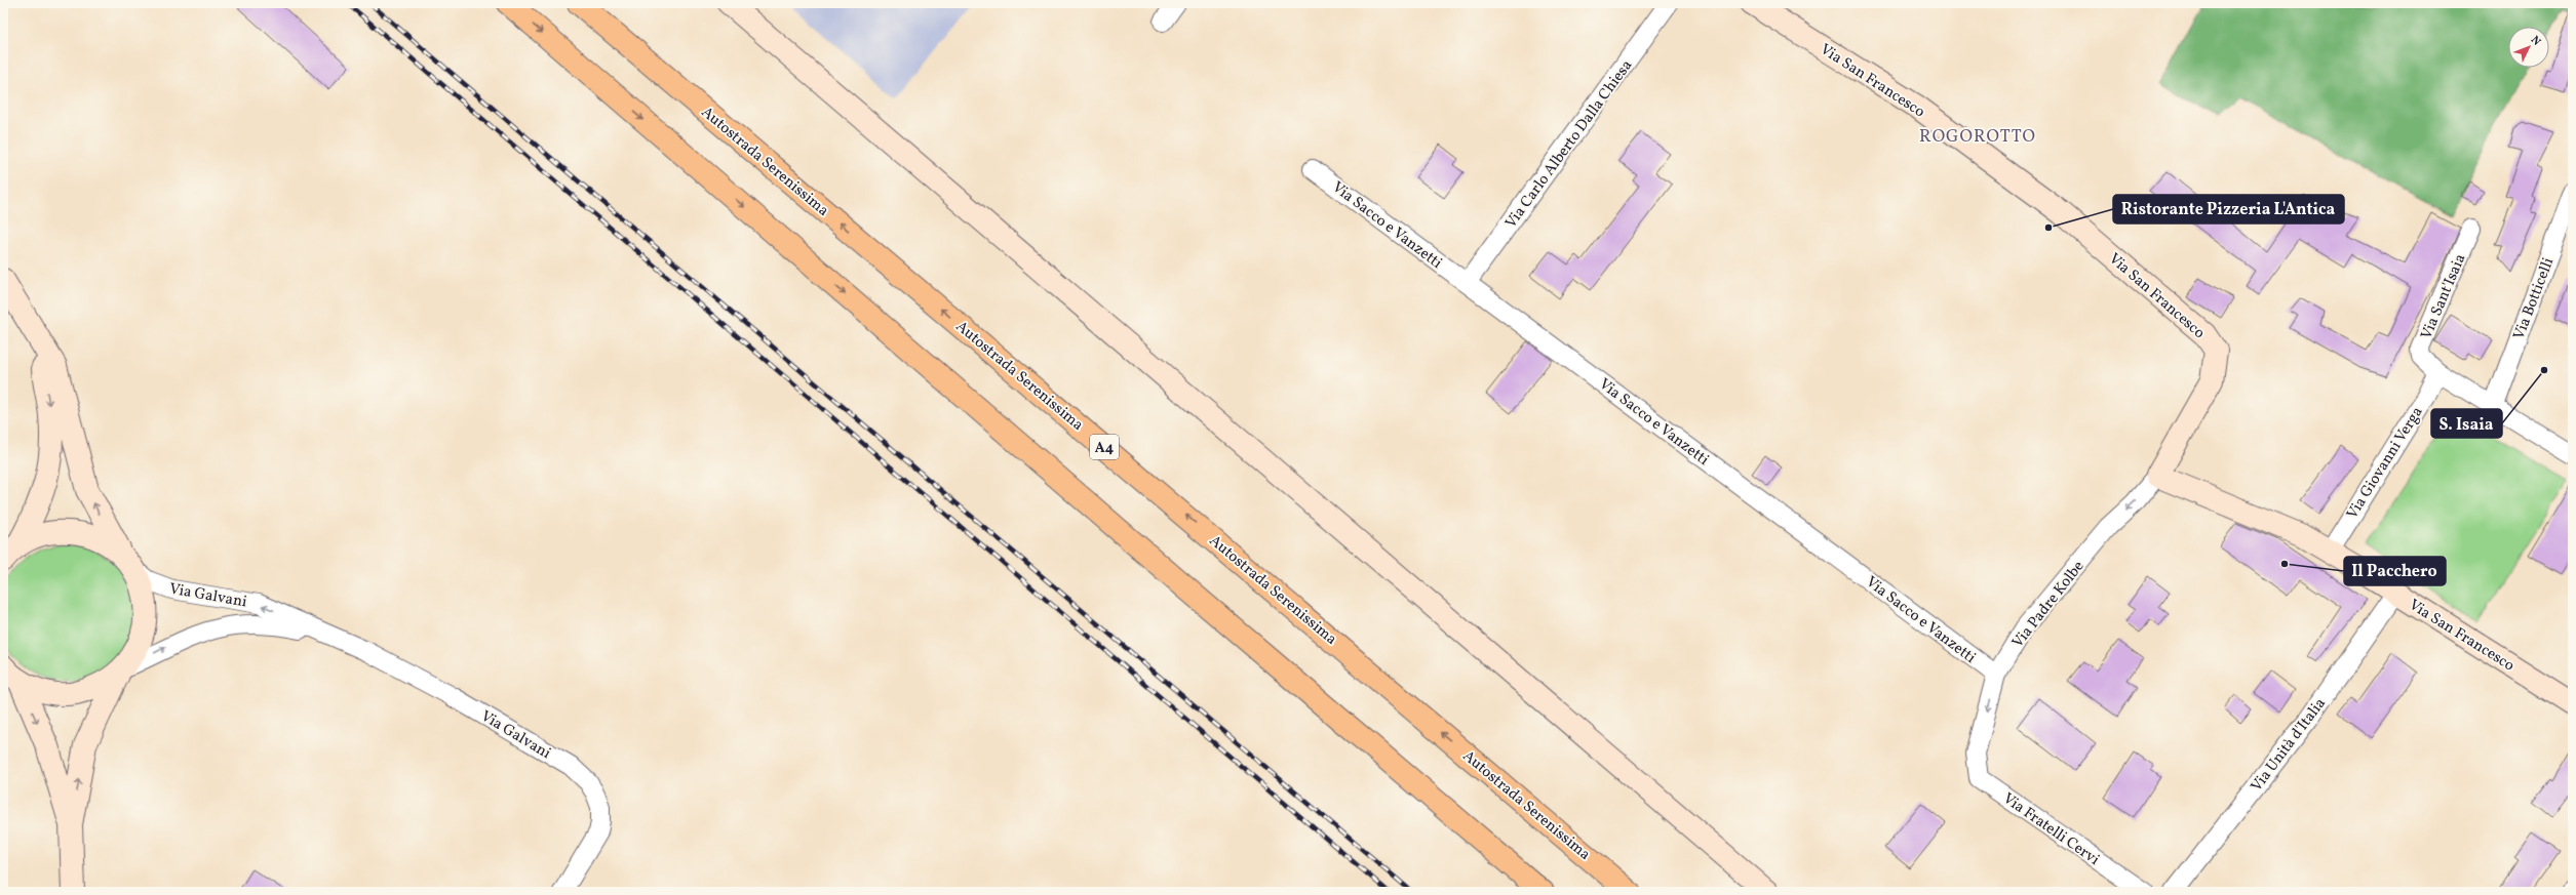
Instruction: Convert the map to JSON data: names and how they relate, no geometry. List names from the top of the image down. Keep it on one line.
{"streets":{"highway":["Autostrada Serenissima","A4"],"street":["Via San Francesco","Via Carlo Alberto Dalla Chiesa","Via Sacco e Vanzetti","Via Sant'Isaia","Via Botticelli","Via Giovanni Verga","Via Galvani","Via Padre Kolbe","Via Unità d'Italia","Via Fratelli Cervi"]},"crossings":[["Via San Francesco","Via Giovanni Verga"],["Via San Francesco","Via Padre Kolbe"],["Via San Francesco","Via Unità d'Italia"],["Via Carlo Alberto Dalla Chiesa","Via Sacco e Vanzetti"],["Via Sacco e Vanzetti","Via Padre Kolbe"],["Via Sant'Isaia","Via Botticelli"],["Via Sant'Isaia","Via Giovanni Verga"],["Via Padre Kolbe","Via Fratelli Cervi"]],"one_way":["Via Padre Kolbe"],"districts":["ROGOROTTO"],"places":["Ristorante Pizzeria L'Antica","S. Isaia","Il Pacchero"],"north":"top right"}
